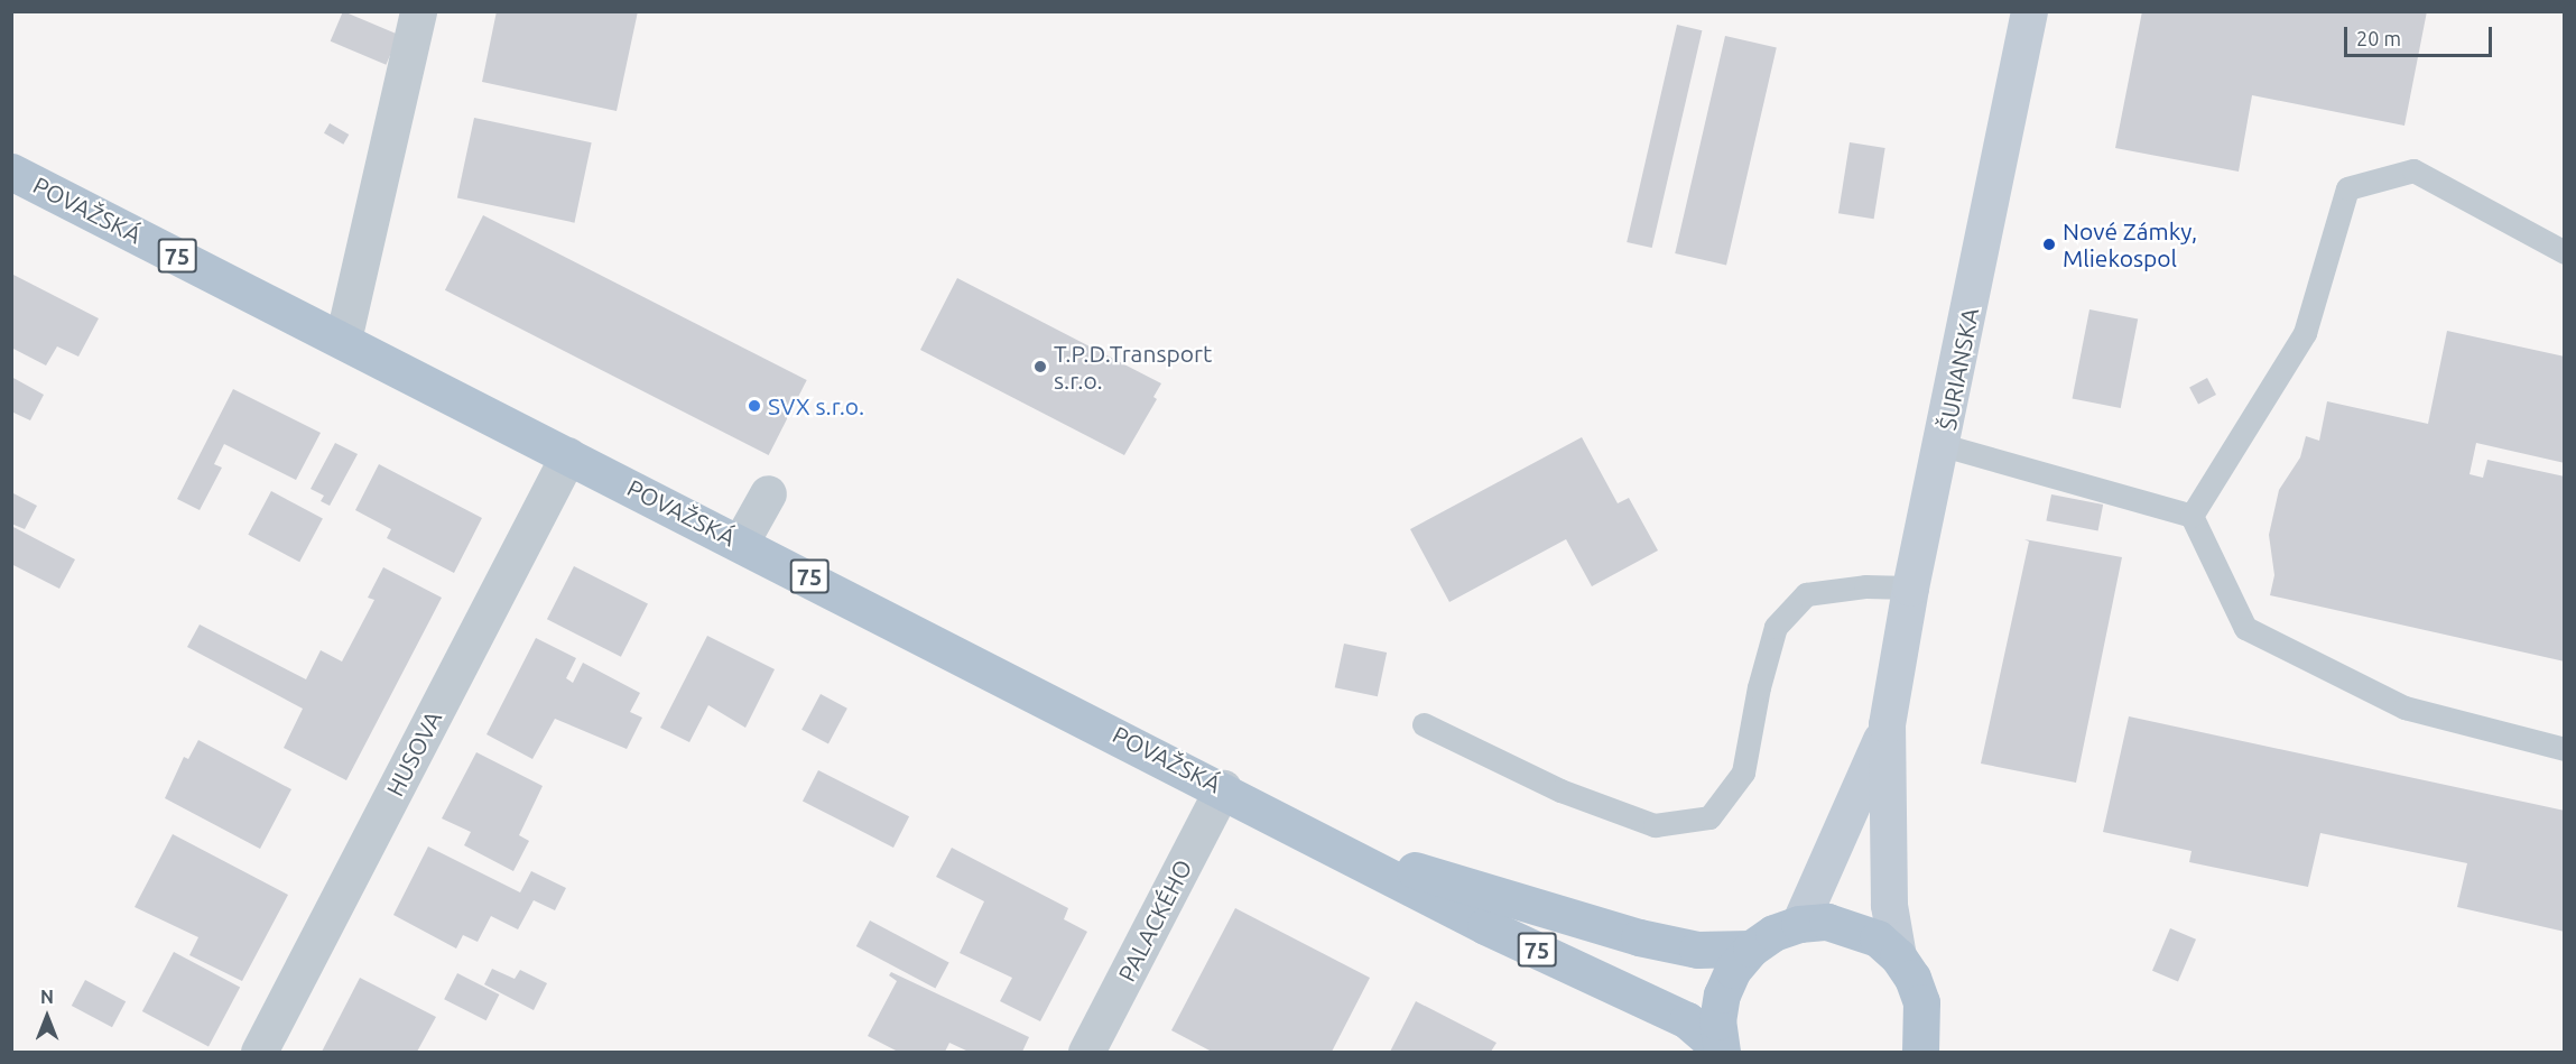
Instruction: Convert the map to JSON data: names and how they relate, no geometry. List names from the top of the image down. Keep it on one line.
{"streets":{"main road":["POVAŽSKÁ","75"],"street":["ŠURIANSKA","HUSOVA","PALACKÉHO"]},"crossings":[["POVAŽSKÁ","75"],["POVAŽSKÁ","HUSOVA"],["POVAŽSKÁ","PALACKÉHO"],["75","ŠURIANSKA"]],"places":["Nové Zámky, Mliekospol","T.P.D.Transport s.r.o.","SVX s.r.o."],"scale_bar":"20 m","north":"top"}
